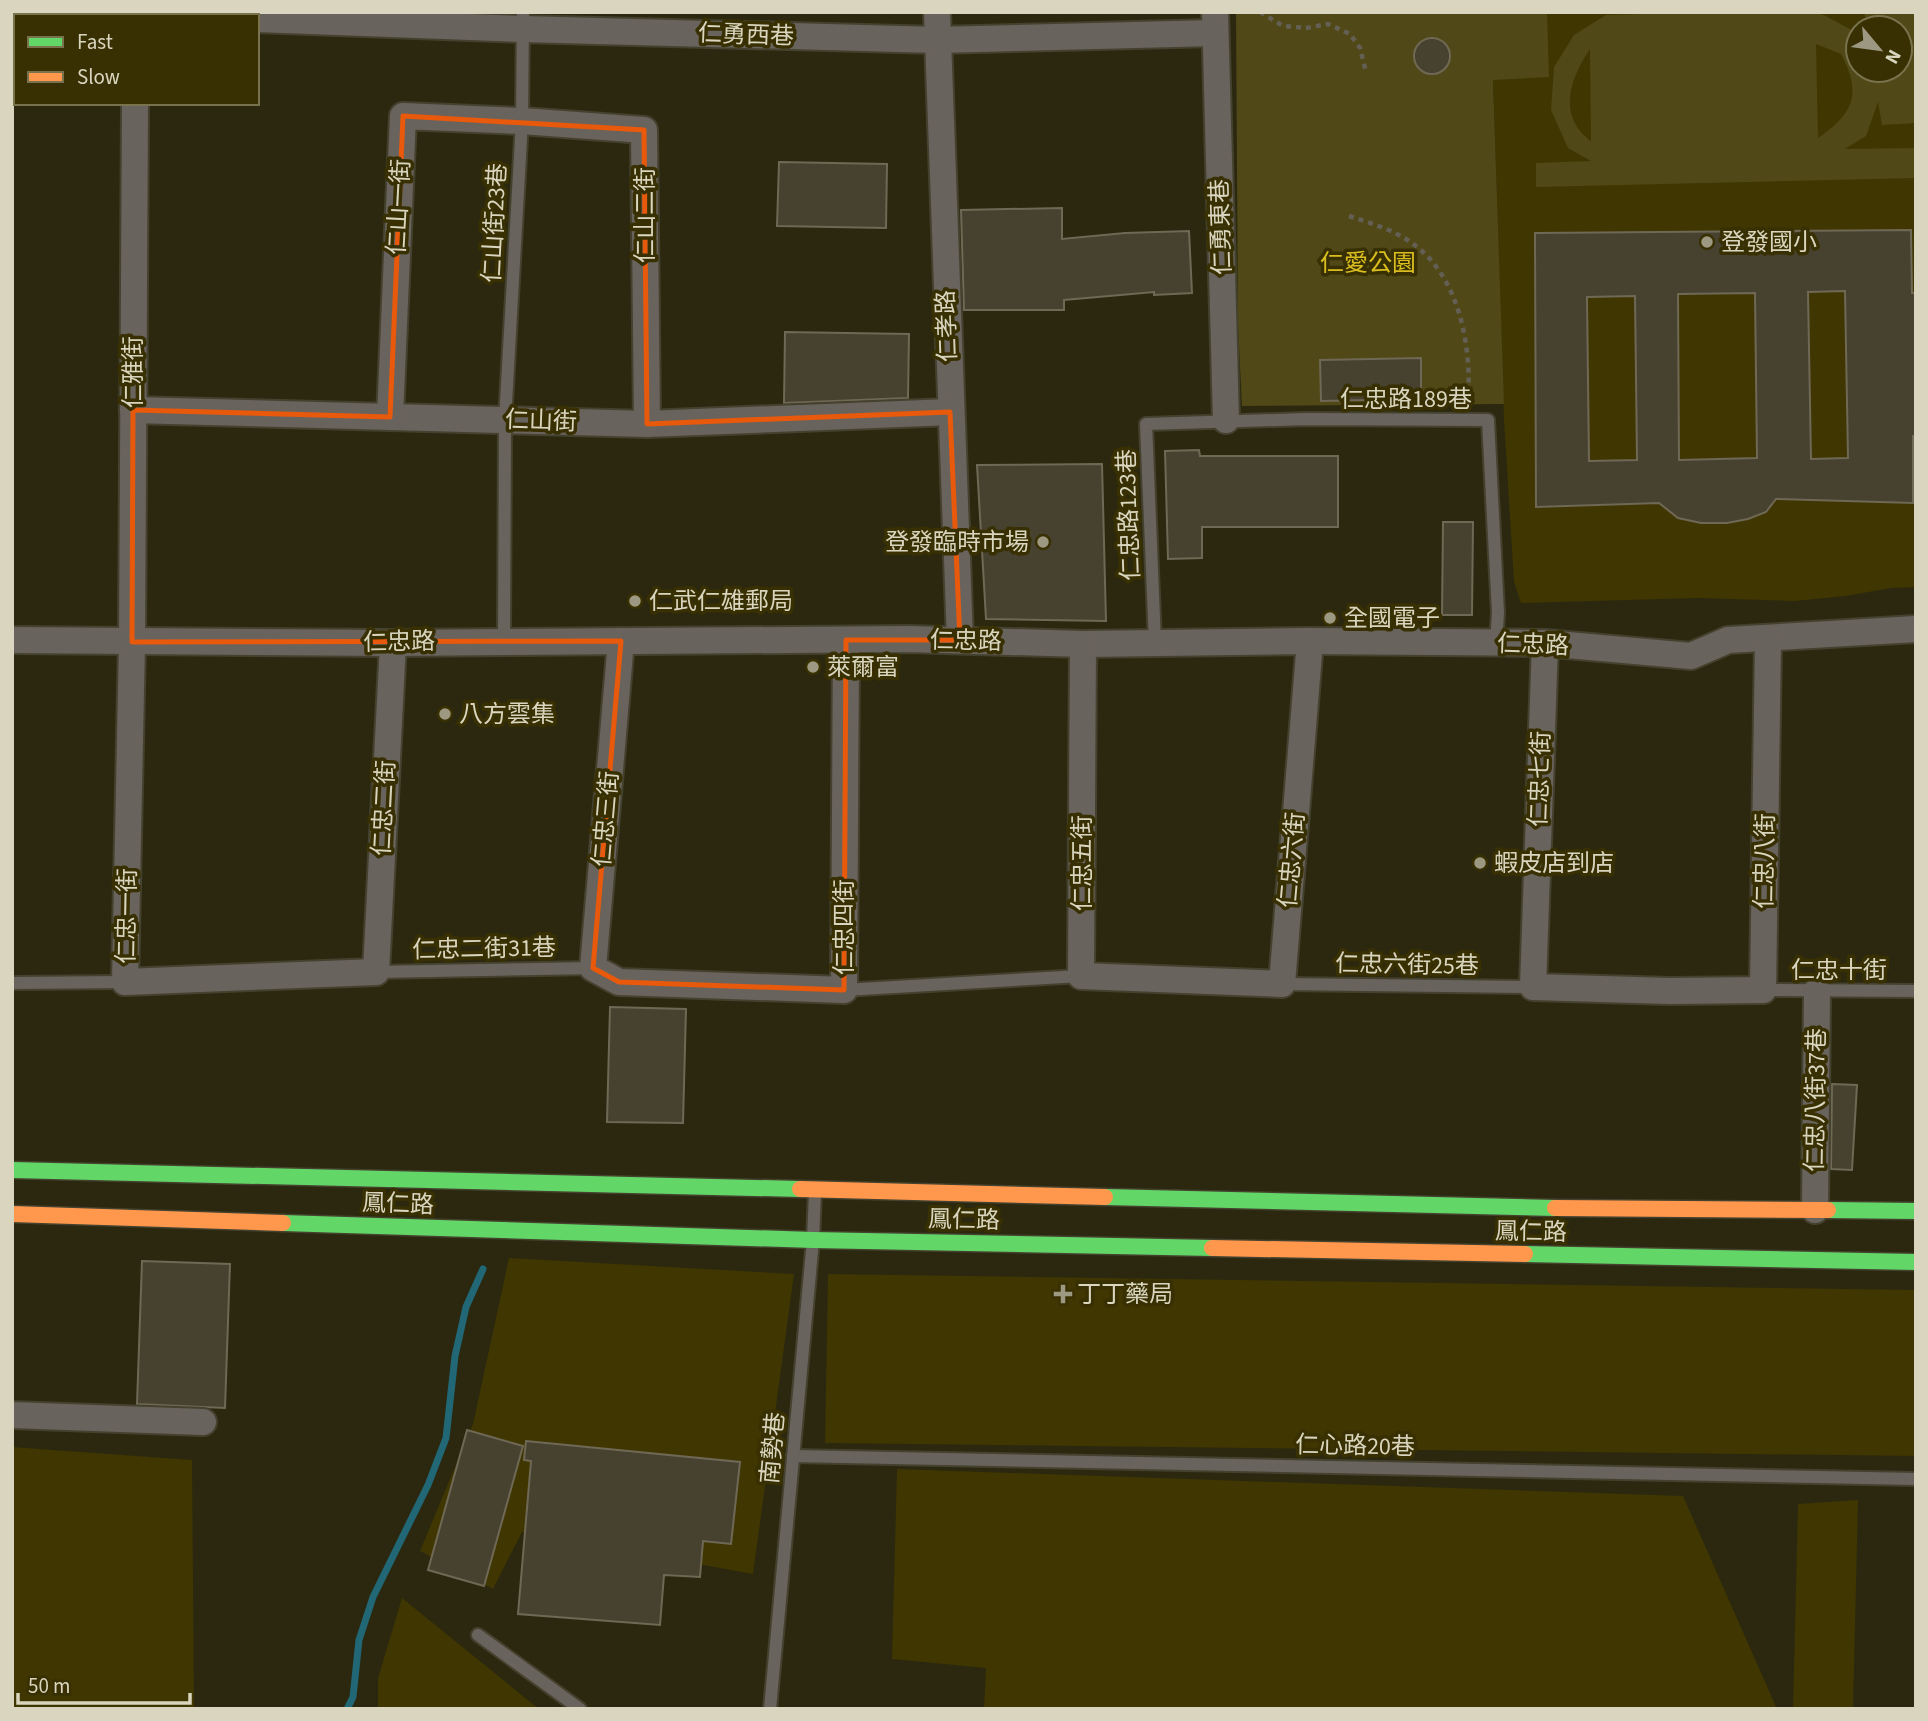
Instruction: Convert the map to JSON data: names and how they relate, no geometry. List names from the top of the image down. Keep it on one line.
{"streets":{"main road":["鳳仁路"],"street":["仁勇西巷","仁山一街","仁山二街","仁勇東巷","仁孝路","仁雅街","仁山街","仁忠路","仁忠七街","仁忠二街","仁忠三街","仁忠六街","仁忠八街","仁忠五街","仁忠一街","仁忠四街","仁忠八街37巷"],"lane":["仁山街23巷","仁忠路189巷","仁忠路123巷","仁忠二街31巷","仁忠六街25巷","仁忠十街","仁心路20巷","南勢巷"]},"crossings":[["仁勇西巷","仁山街23巷"],["仁勇西巷","仁勇東巷"],["仁勇西巷","仁孝路"],["仁山一街","仁山二街"],["仁山一街","仁山街23巷"],["仁山一街","仁山街"],["仁山二街","仁山街23巷"],["仁山二街","仁山街"],["仁山街23巷","仁山街"],["仁山街23巷","仁忠路"],["仁勇東巷","仁忠路189巷"],["仁勇東巷","仁忠路123巷"],["仁孝路","仁山街"],["仁孝路","仁忠路"],["仁雅街","仁山街"],["仁雅街","仁忠路"],["仁雅街","仁忠一街"],["仁忠路189巷","仁忠路123巷"],["仁忠路189巷","仁忠路"],["仁忠路123巷","仁忠路"],["仁忠路","仁忠七街"],["仁忠路","仁忠二街"],["仁忠路","仁忠三街"],["仁忠路","仁忠六街"],["仁忠路","仁忠八街"],["仁忠路","仁忠五街"],["仁忠路","仁忠一街"],["仁忠路","仁忠四街"],["仁忠七街","仁忠六街25巷"],["仁忠二街","仁忠一街"],["仁忠二街","仁忠二街31巷"],["仁忠三街","仁忠四街"],["仁忠三街","仁忠二街31巷"],["仁忠六街","仁忠六街25巷"],["仁忠八街","仁忠十街"],["仁忠一街","仁忠二街31巷"],["仁忠四街","仁忠二街31巷"],["仁忠十街","仁忠八街37巷"],["仁忠八街37巷","鳳仁路"],["鳳仁路","南勢巷"],["仁心路20巷","南勢巷"]],"parks":["仁愛公園"],"places":{"other":["登發國小","登發臨時市場","仁武仁雄郵局","全國電子","萊爾富","八方雲集","蝦皮店到店"],"health":["丁丁藥局"]},"legend":["Fast","Slow"],"scale_bar":"50 m","north":"bottom right"}
